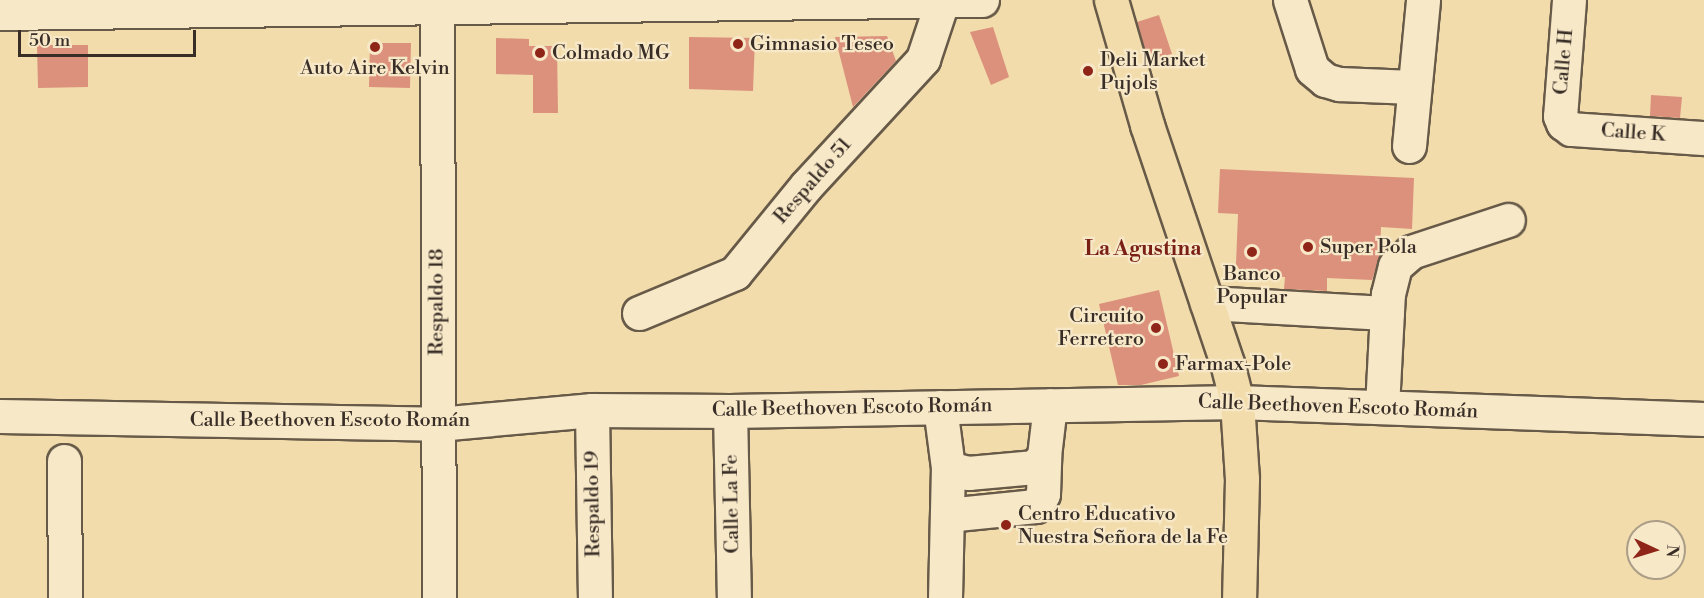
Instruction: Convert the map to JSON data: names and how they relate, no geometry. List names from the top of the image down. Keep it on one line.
{"streets":{"street":["Calle H","Calle K","Respaldo 51","Respaldo 18","Calle Beethoven Escoto Román","Respaldo 19","Calle La Fe"]},"crossings":[["Calle H","Calle K"],["Respaldo 18","Calle Beethoven Escoto Román"],["Calle Beethoven Escoto Román","Respaldo 19"],["Calle Beethoven Escoto Román","Calle La Fe"]],"districts":["La Agustina"],"places":["Gimnasio Teseo","Auto Aire Kelvin","Colmado MG","Deli Market Pujols","Super Pola","Banco Popular","Circuito Ferretero","Farmax-Pole","Centro Educativo Nuestra Señora de la Fe"],"scale_bar":"50 m","north":"right"}
